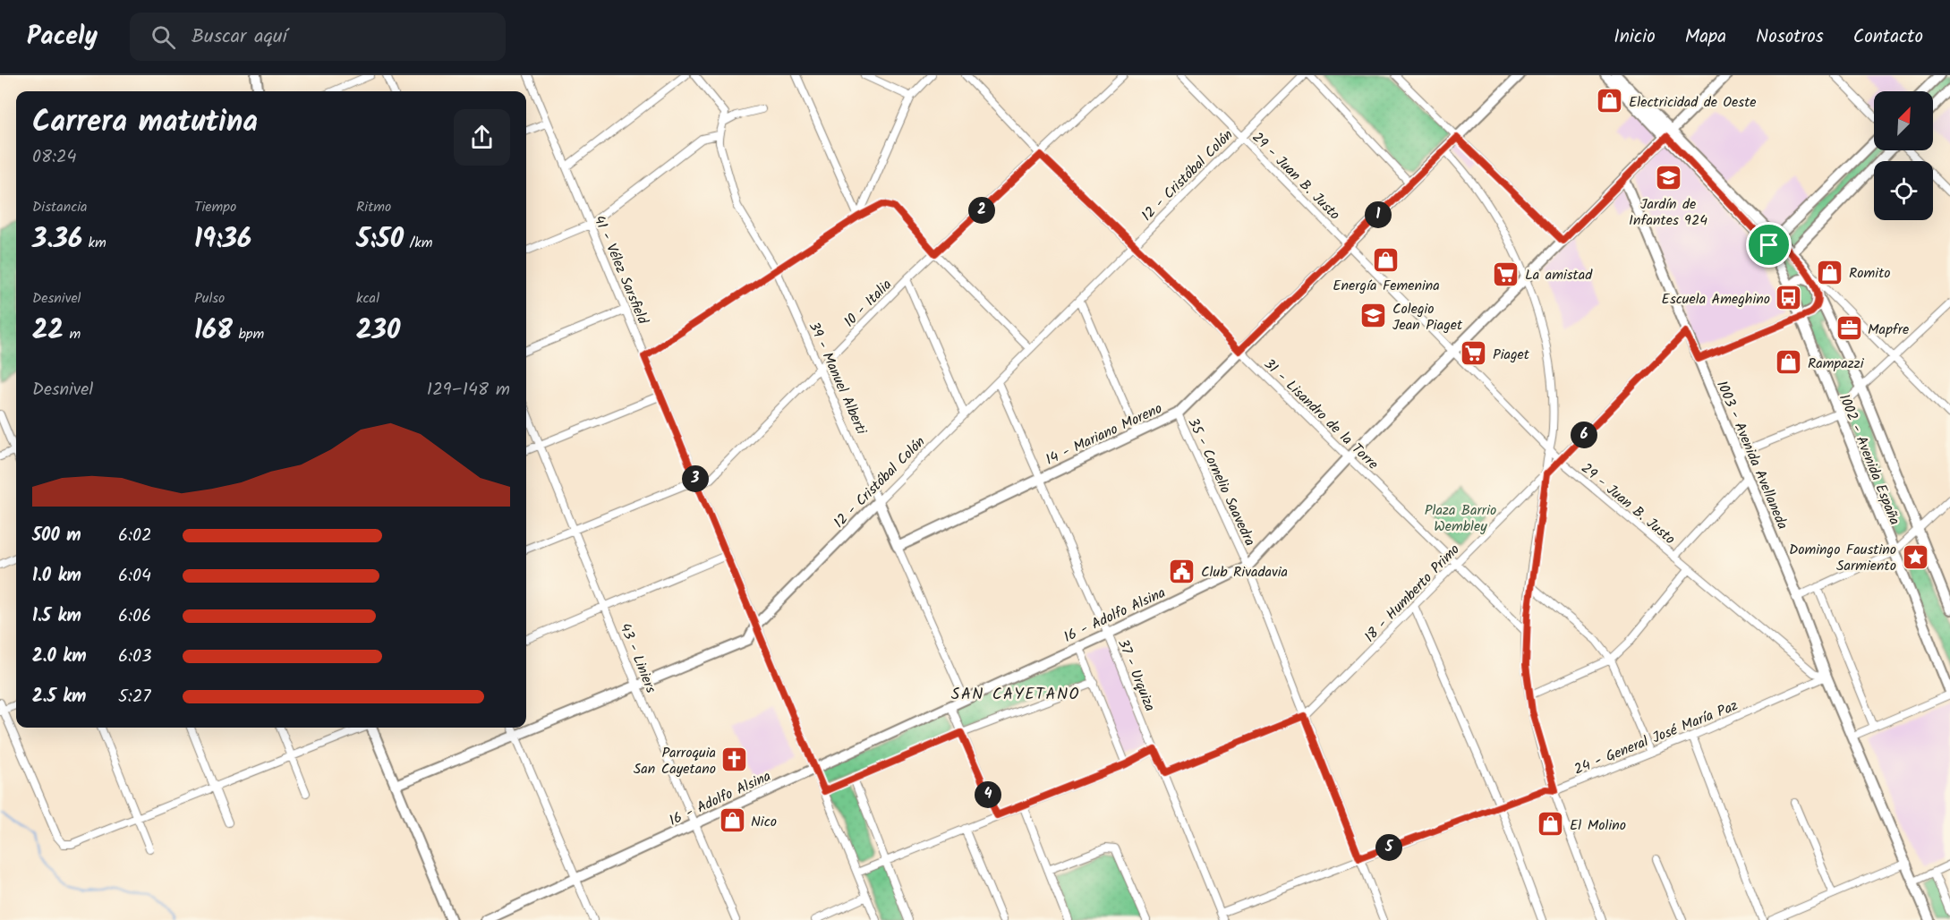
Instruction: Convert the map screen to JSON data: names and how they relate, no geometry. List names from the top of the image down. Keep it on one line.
{"streets":{"street":["12 - Cristóbal Colón","29 - Juan B. Justo","41 - Vélez Sarsfield","10 - Italia","39 - Manuel Alberti","31 - Lisandro de la Torre","14 - Mariano Moreno","1003 - Avenida Avellaneda","1002 - Avenida España","35 - Cornelio Saavedra","18 - Humberto Primo","16 - Adolfo Alsina","43 - Liniers","37 - Urquiza","24 - General José María Paz"]},"crossings":[["12 - Cristóbal Colón","29 - Juan B. Justo"],["12 - Cristóbal Colón","41 - Vélez Sarsfield"],["12 - Cristóbal Colón","39 - Manuel Alberti"],["12 - Cristóbal Colón","31 - Lisandro de la Torre"],["12 - Cristóbal Colón","43 - Liniers"],["12 - Cristóbal Colón","37 - Urquiza"],["29 - Juan B. Justo","14 - Mariano Moreno"],["29 - Juan B. Justo","1003 - Avenida Avellaneda"],["29 - Juan B. Justo","18 - Humberto Primo"],["29 - Juan B. Justo","16 - Adolfo Alsina"],["29 - Juan B. Justo","24 - General José María Paz"],["41 - Vélez Sarsfield","10 - Italia"],["41 - Vélez Sarsfield","16 - Adolfo Alsina"],["10 - Italia","39 - Manuel Alberti"],["10 - Italia","31 - Lisandro de la Torre"],["10 - Italia","43 - Liniers"],["39 - Manuel Alberti","14 - Mariano Moreno"],["39 - Manuel Alberti","16 - Adolfo Alsina"],["31 - Lisandro de la Torre","14 - Mariano Moreno"],["31 - Lisandro de la Torre","18 - Humberto Primo"],["31 - Lisandro de la Torre","16 - Adolfo Alsina"],["14 - Mariano Moreno","35 - Cornelio Saavedra"],["14 - Mariano Moreno","37 - Urquiza"],["1003 - Avenida Avellaneda","18 - Humberto Primo"],["1003 - Avenida Avellaneda","16 - Adolfo Alsina"],["1003 - Avenida Avellaneda","24 - General José María Paz"],["35 - Cornelio Saavedra","18 - Humberto Primo"],["35 - Cornelio Saavedra","16 - Adolfo Alsina"],["35 - Cornelio Saavedra","24 - General José María Paz"],["18 - Humberto Primo","37 - Urquiza"],["16 - Adolfo Alsina","43 - Liniers"],["16 - Adolfo Alsina","37 - Urquiza"],["37 - Urquiza","24 - General José María Paz"]],"districts":["SAN CAYETANO"],"parks":["Plaza Barrio Wembley"],"places":{"shop":["Electricidad de Oeste","Energía Femenina","Romito","Rampazzi","Nico","El Molino"],"school or university":["Jardín de Infantes 924","Colegio Jean Piaget"],"supermarket":["La amistad","Piaget"],"bus stop":["Escuela Ameghino"],"office":["Mapfre"],"place":["Domingo Faustino Sarmiento"],"public building":["Club Rivadavia"],"church":["Parroquia San Cayetano"]},"north":"top right","page":{"header":"Pacely","search":"Buscar aquí","nav":["Inicio","Mapa","Nosotros","Contacto"],"heading":["Carrera matutina","08:24"],"stats":[["Distancia","3.36 km"],["Tiempo","19:36"],["Ritmo","5:50 /km"],["Desnivel","22 m"],["Pulso","168 bpm"],["kcal","230"]],"pins":["2","1","6","3","4","5"],"chart":["Desnivel","129–148 m"],"list":[{"name":"500 m","note":"6:02"},{"name":"1.0 km","note":"6:04"},{"name":"1.5 km","note":"6:06"},{"name":"2.0 km","note":"6:03"},{"name":"2.5 km","note":"5:27"}]}}
